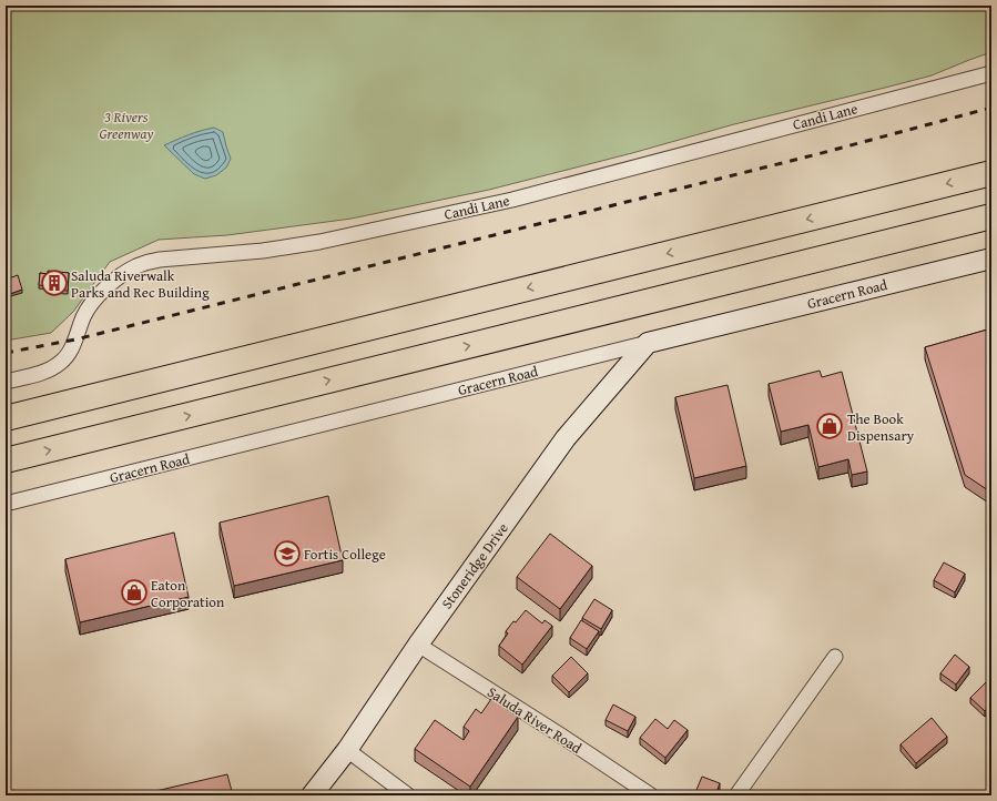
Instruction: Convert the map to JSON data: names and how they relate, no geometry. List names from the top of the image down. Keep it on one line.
{"streets":{"street":["Candi Lane","Gracern Road","Stoneridge Drive","Saluda River Road"]},"crossings":[["Gracern Road","Stoneridge Drive"],["Stoneridge Drive","Saluda River Road"]],"parks":["3 Rivers Greenway"],"places":{"building":["Saluda Riverwalk Parks and Rec Building"],"shop":["The Book Dispensary","Eaton Corporation"],"school or university":["Fortis College"]}}
